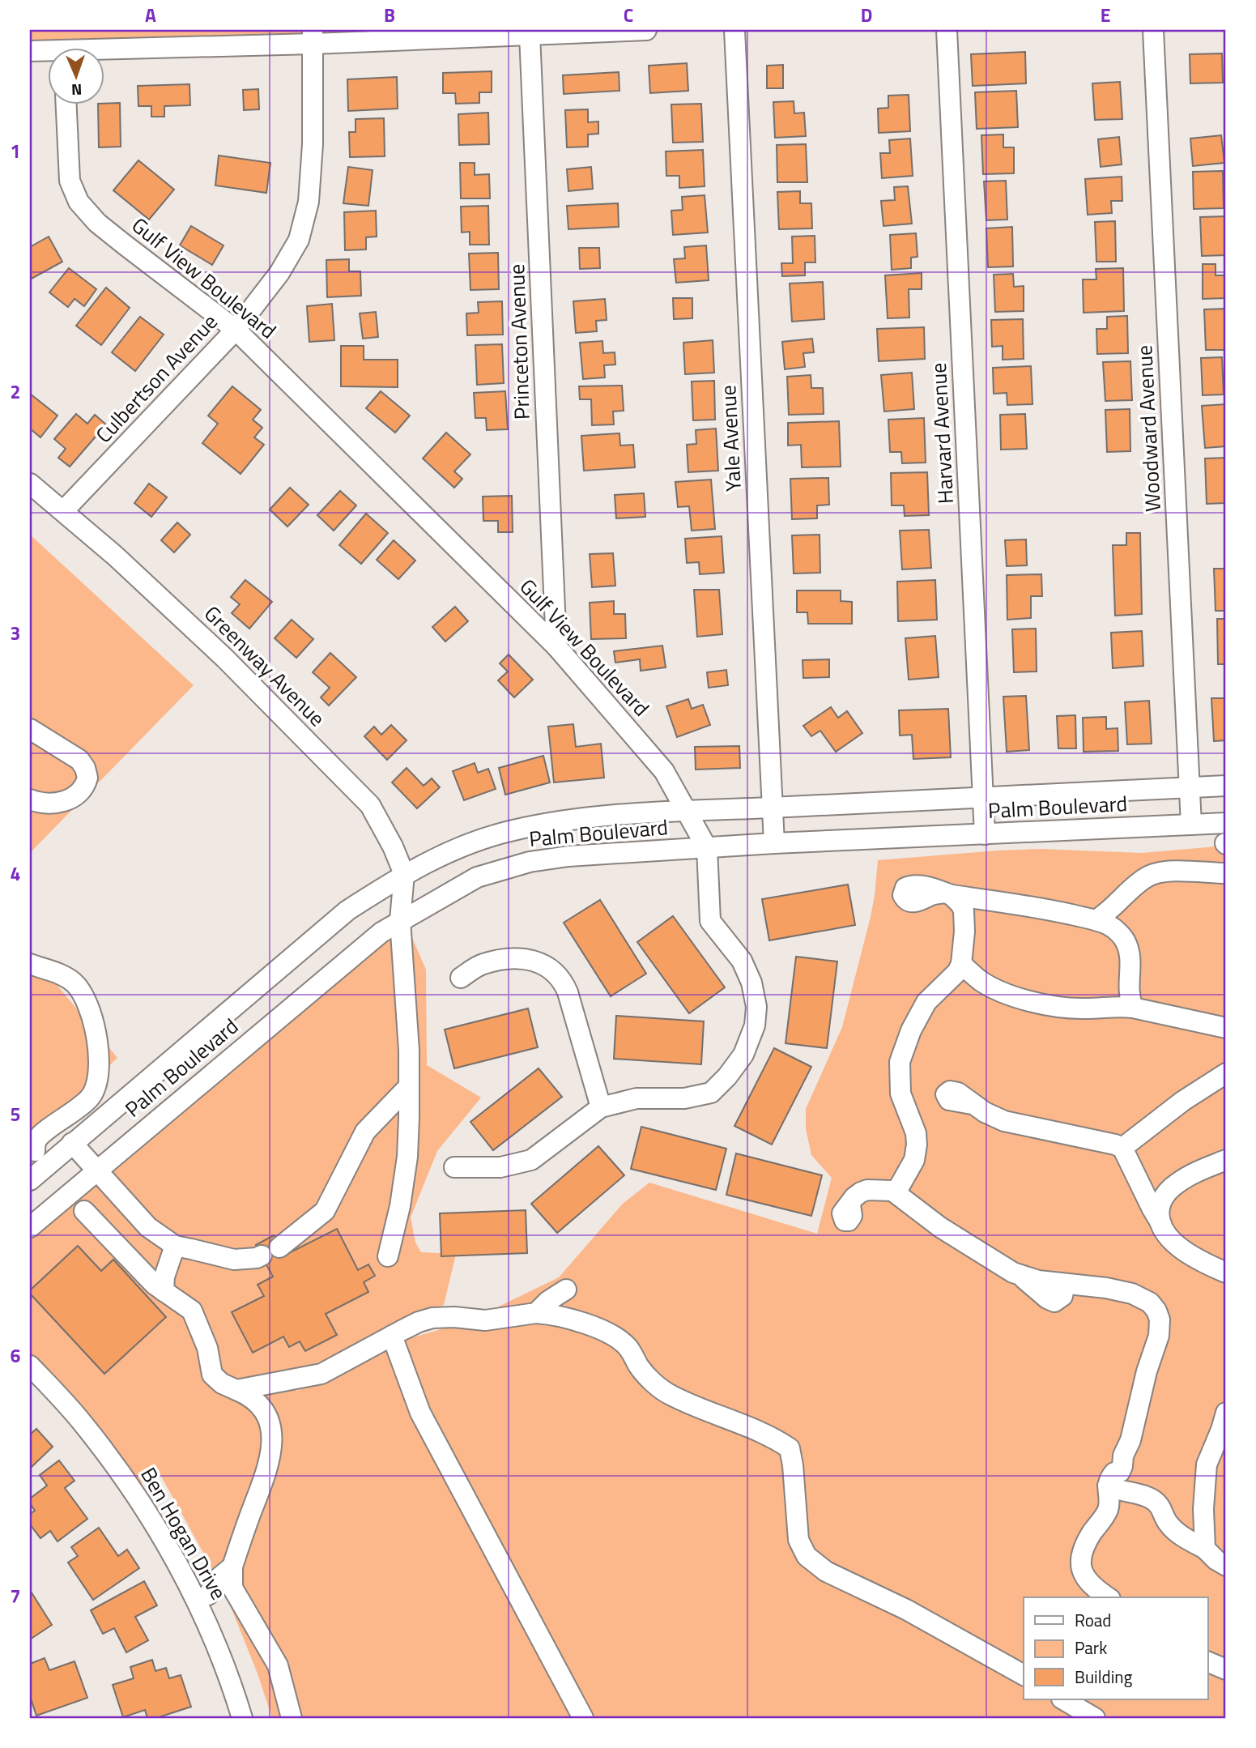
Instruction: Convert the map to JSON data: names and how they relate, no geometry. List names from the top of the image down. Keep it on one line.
{"streets":{"street":["Gulf View Boulevard","Princeton Avenue","Culbertson Avenue","Woodward Avenue","Harvard Avenue","Yale Avenue","Greenway Avenue","Palm Boulevard","Ben Hogan Drive"]},"crossings":[["Gulf View Boulevard","Princeton Avenue"],["Gulf View Boulevard","Culbertson Avenue"],["Gulf View Boulevard","Palm Boulevard"],["Culbertson Avenue","Greenway Avenue"],["Woodward Avenue","Palm Boulevard"],["Harvard Avenue","Palm Boulevard"],["Yale Avenue","Palm Boulevard"],["Greenway Avenue","Palm Boulevard"]],"legend":["Road","Park","Building"],"north":"bottom","grid":{"columns":["A","B","C","D","E"],"rows":["1","2","3","4","5","6","7"]}}
